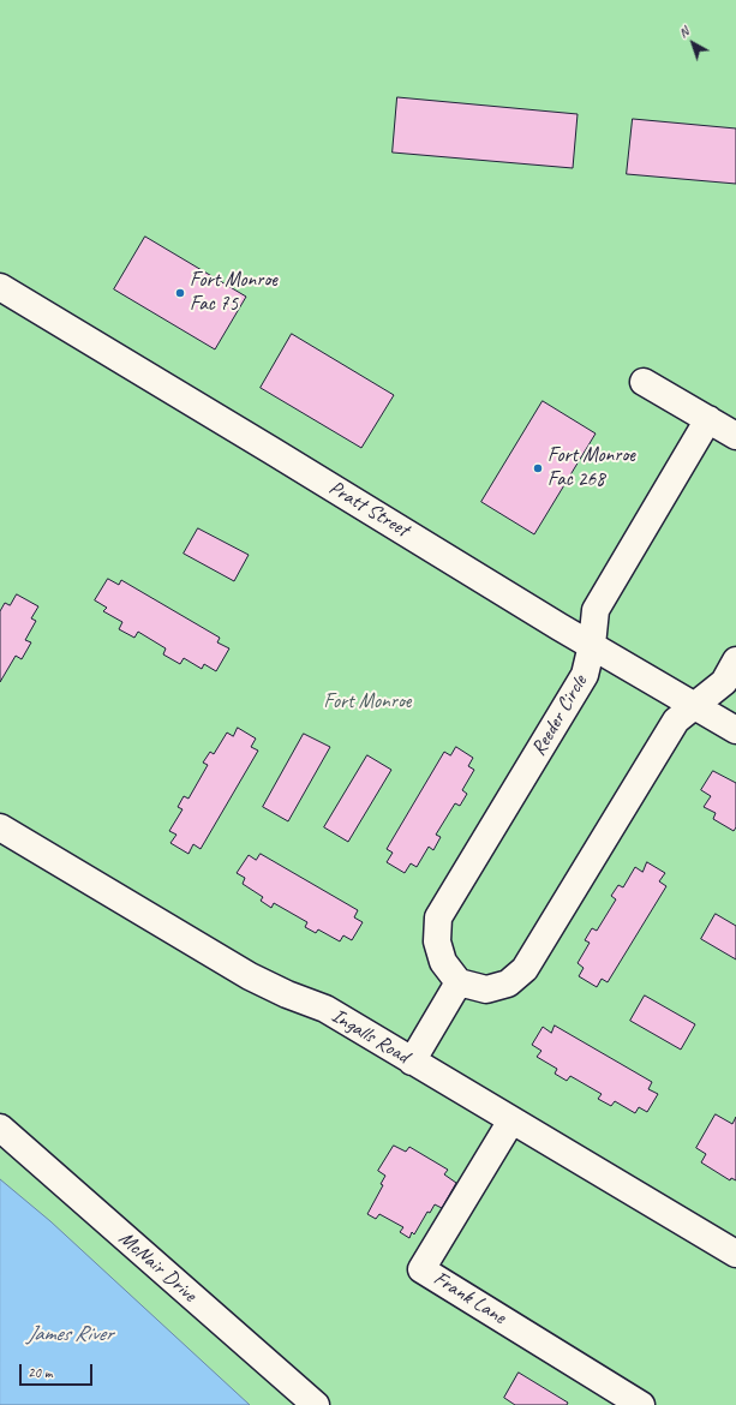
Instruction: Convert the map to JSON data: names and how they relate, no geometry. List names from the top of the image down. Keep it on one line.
{"streets":{"street":["Pratt Street","Reeder Circle","Ingalls Road","McNair Drive","Frank Lane"]},"crossings":[["Pratt Street","Reeder Circle"],["Ingalls Road","Frank Lane"]],"water":["James River"],"parks":["Fort Monroe"],"places":["Fort Monroe Fac 75","Fort Monroe Fac 268"],"scale_bar":"20 m","north":"top left"}
